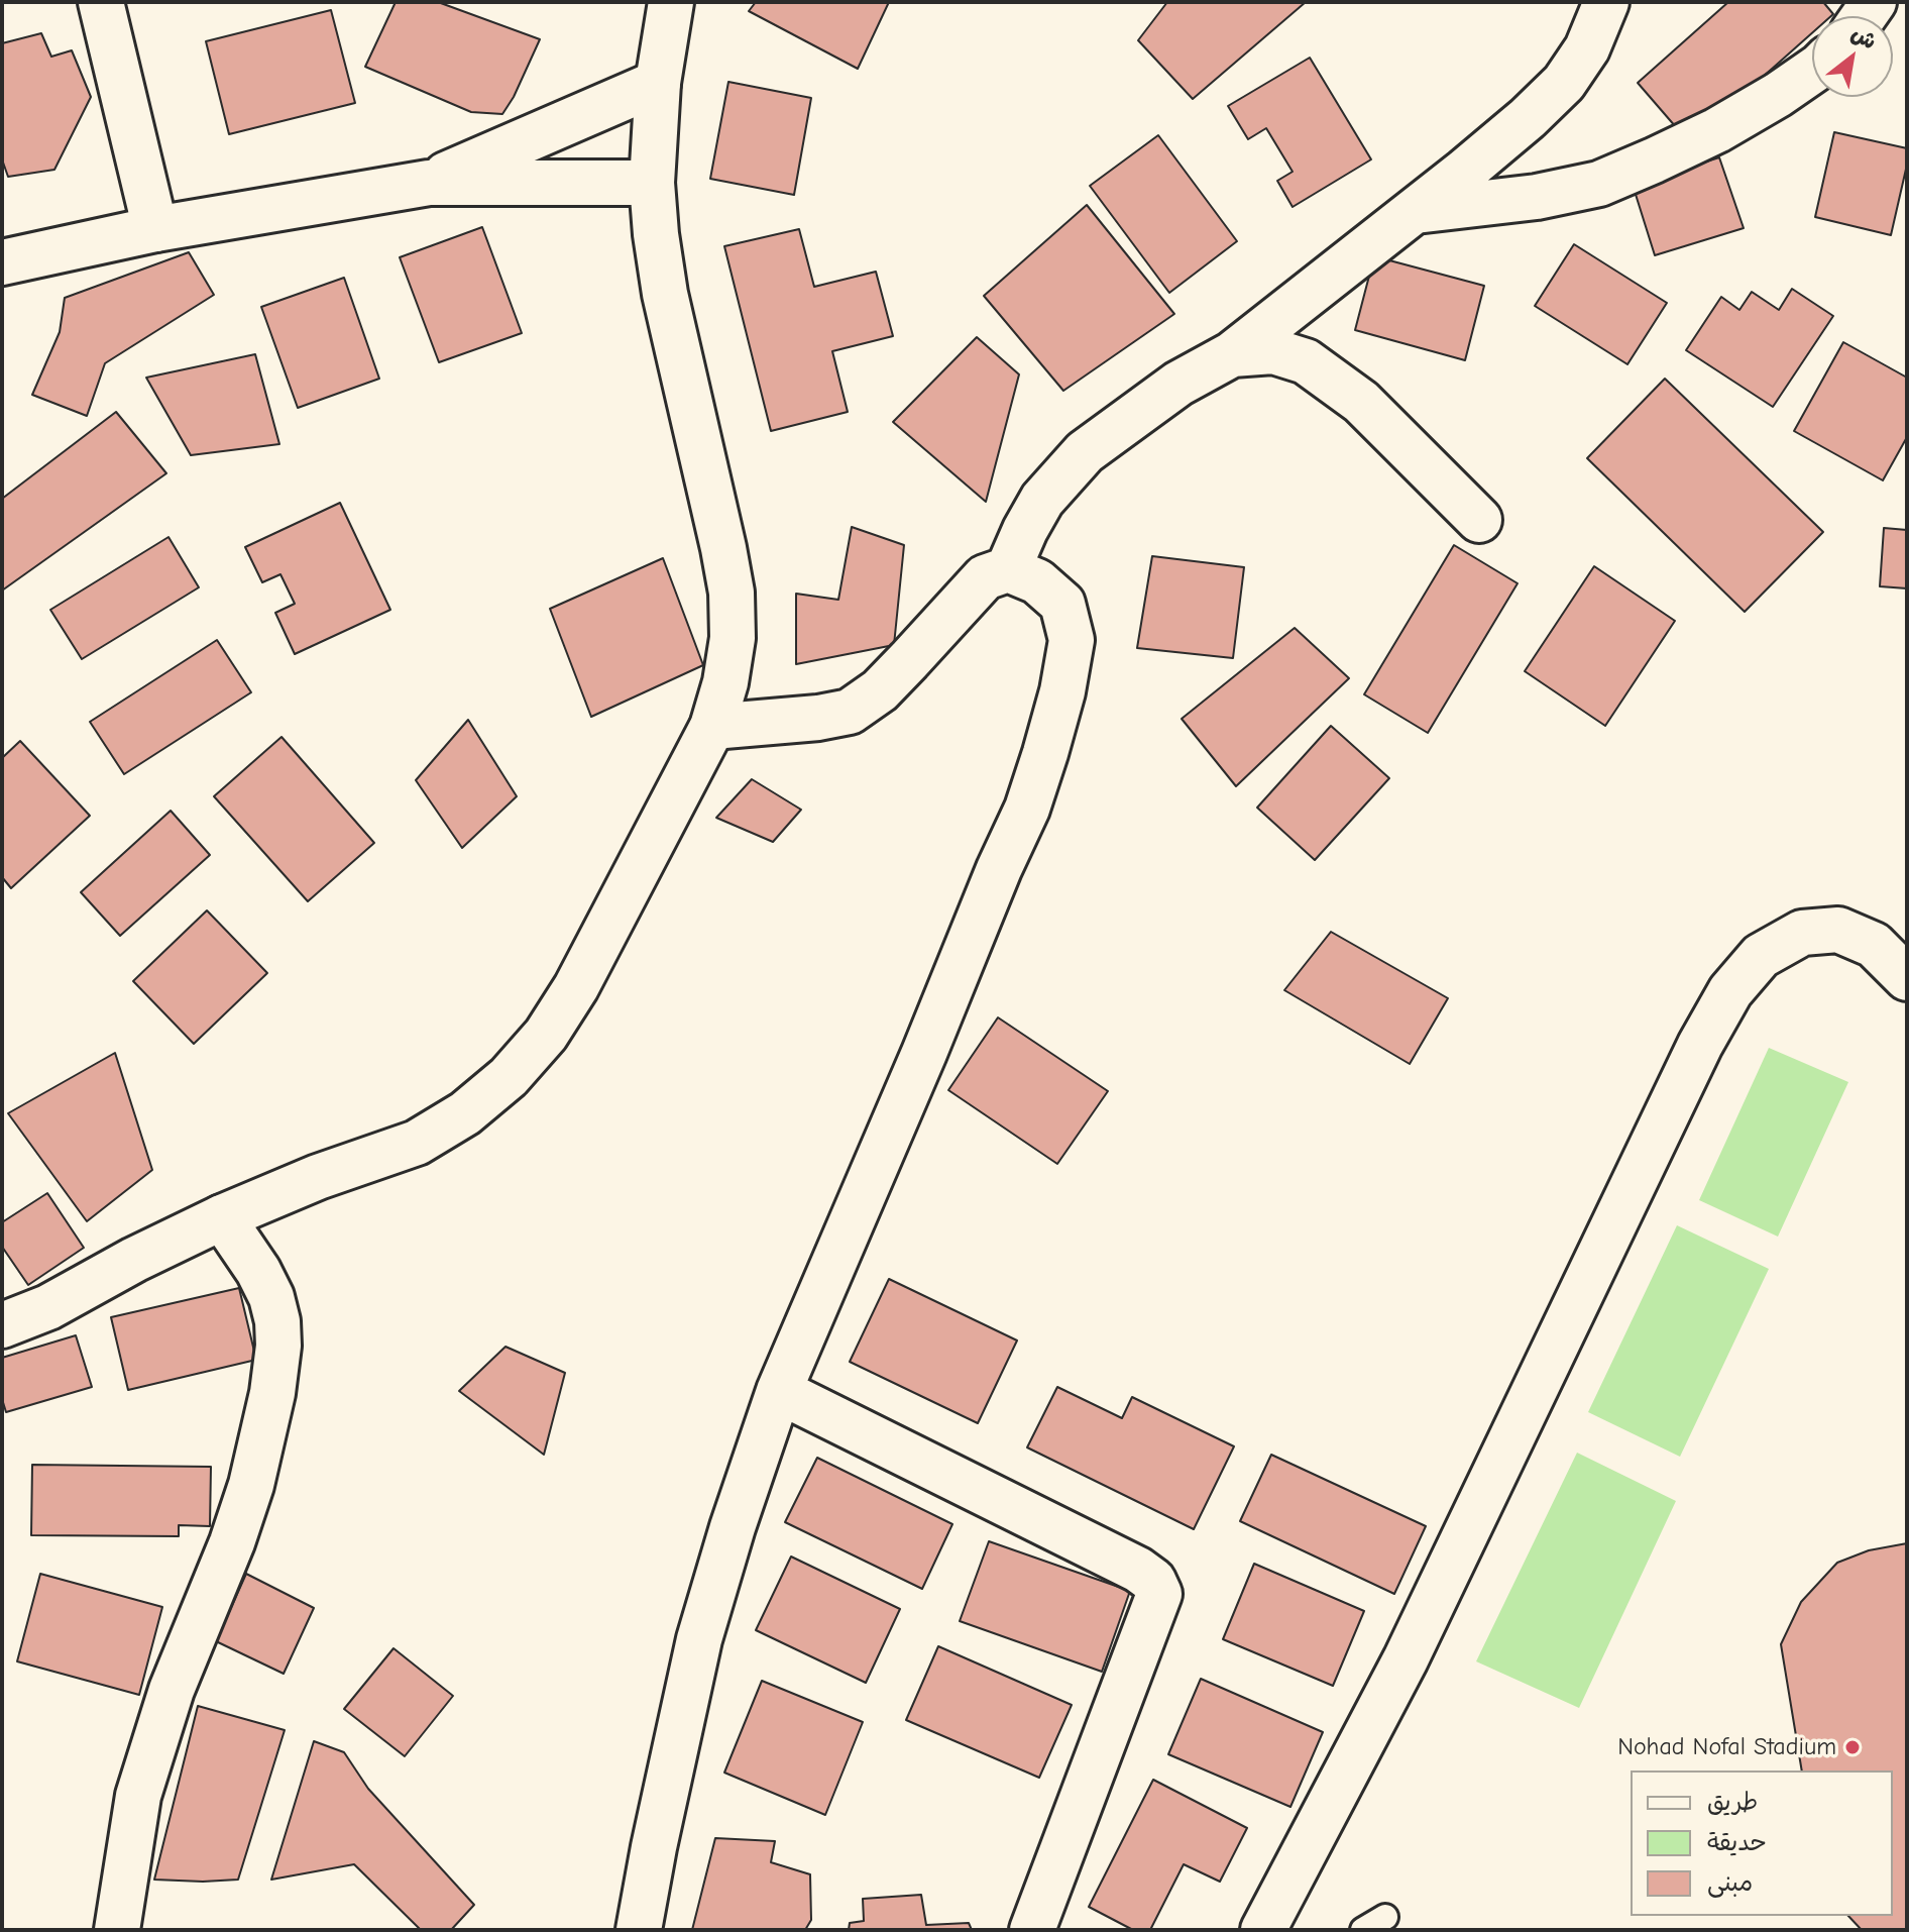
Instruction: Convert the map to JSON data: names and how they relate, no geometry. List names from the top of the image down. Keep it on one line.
{"places":["Nohad Nofal Stadium"],"legend":["طريق","حديقة","مبنى"],"north":"top right"}
